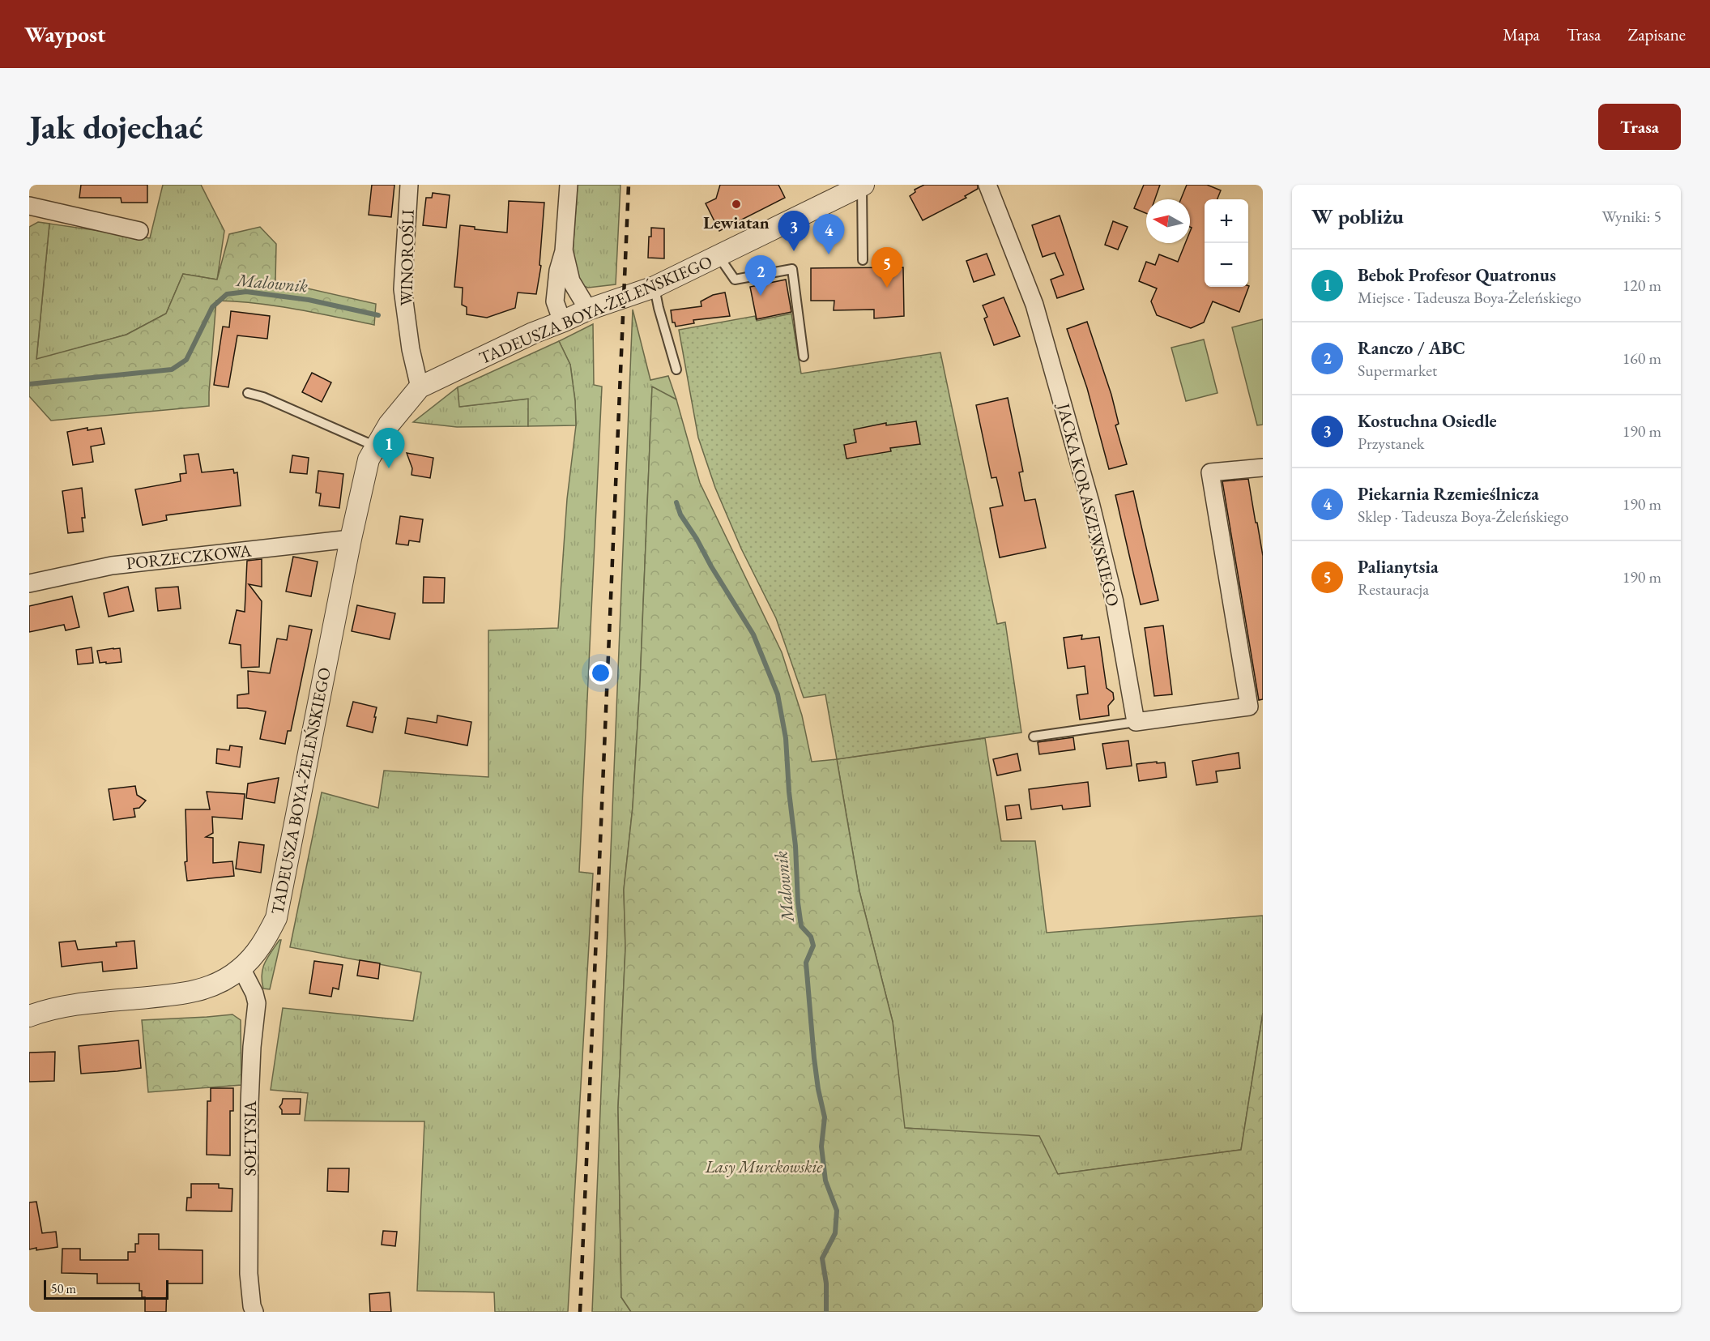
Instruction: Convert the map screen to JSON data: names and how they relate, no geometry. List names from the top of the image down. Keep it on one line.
{"streets":{"street":["WINOROŚLI","TADEUSZA BOYA-ŻELEŃSKIEGO","JACKA KORASZEWSKIEGO","PORZECZKOWA","SOŁTYSIA"]},"crossings":[["WINOROŚLI","TADEUSZA BOYA-ŻELEŃSKIEGO"],["TADEUSZA BOYA-ŻELEŃSKIEGO","PORZECZKOWA"],["TADEUSZA BOYA-ŻELEŃSKIEGO","SOŁTYSIA"]],"water":["Malownik"],"parks":["Lasy Murckowskie"],"places":["Lewiatan"],"scale_bar":"50 m","north":"left","page":{"header":"Waypost","nav":["Mapa","Trasa","Zapisane"],"buttons":"Trasa","title":"Jak dojechać","heading":["W pobliżu","Wyniki: 5"],"map_buttons":["+","−"],"pins":["3","4","5","2","1"],"list":[{"mark":"1","name":"Bebok Profesor Quatronus","note":"Miejsce · Tadeusza Boya-Żeleńskiego","value":"120 m"},{"mark":"2","name":"Ranczo / ABC","note":"Supermarket","value":"160 m"},{"mark":"3","name":"Kostuchna Osiedle","note":"Przystanek","value":"190 m"},{"mark":"4","name":"Piekarnia Rzemieślnicza","note":"Sklep · Tadeusza Boya-Żeleńskiego","value":"190 m"},{"mark":"5","name":"Palianytsia","note":"Restauracja","value":"190 m"}],"scale":"50 m"}}
